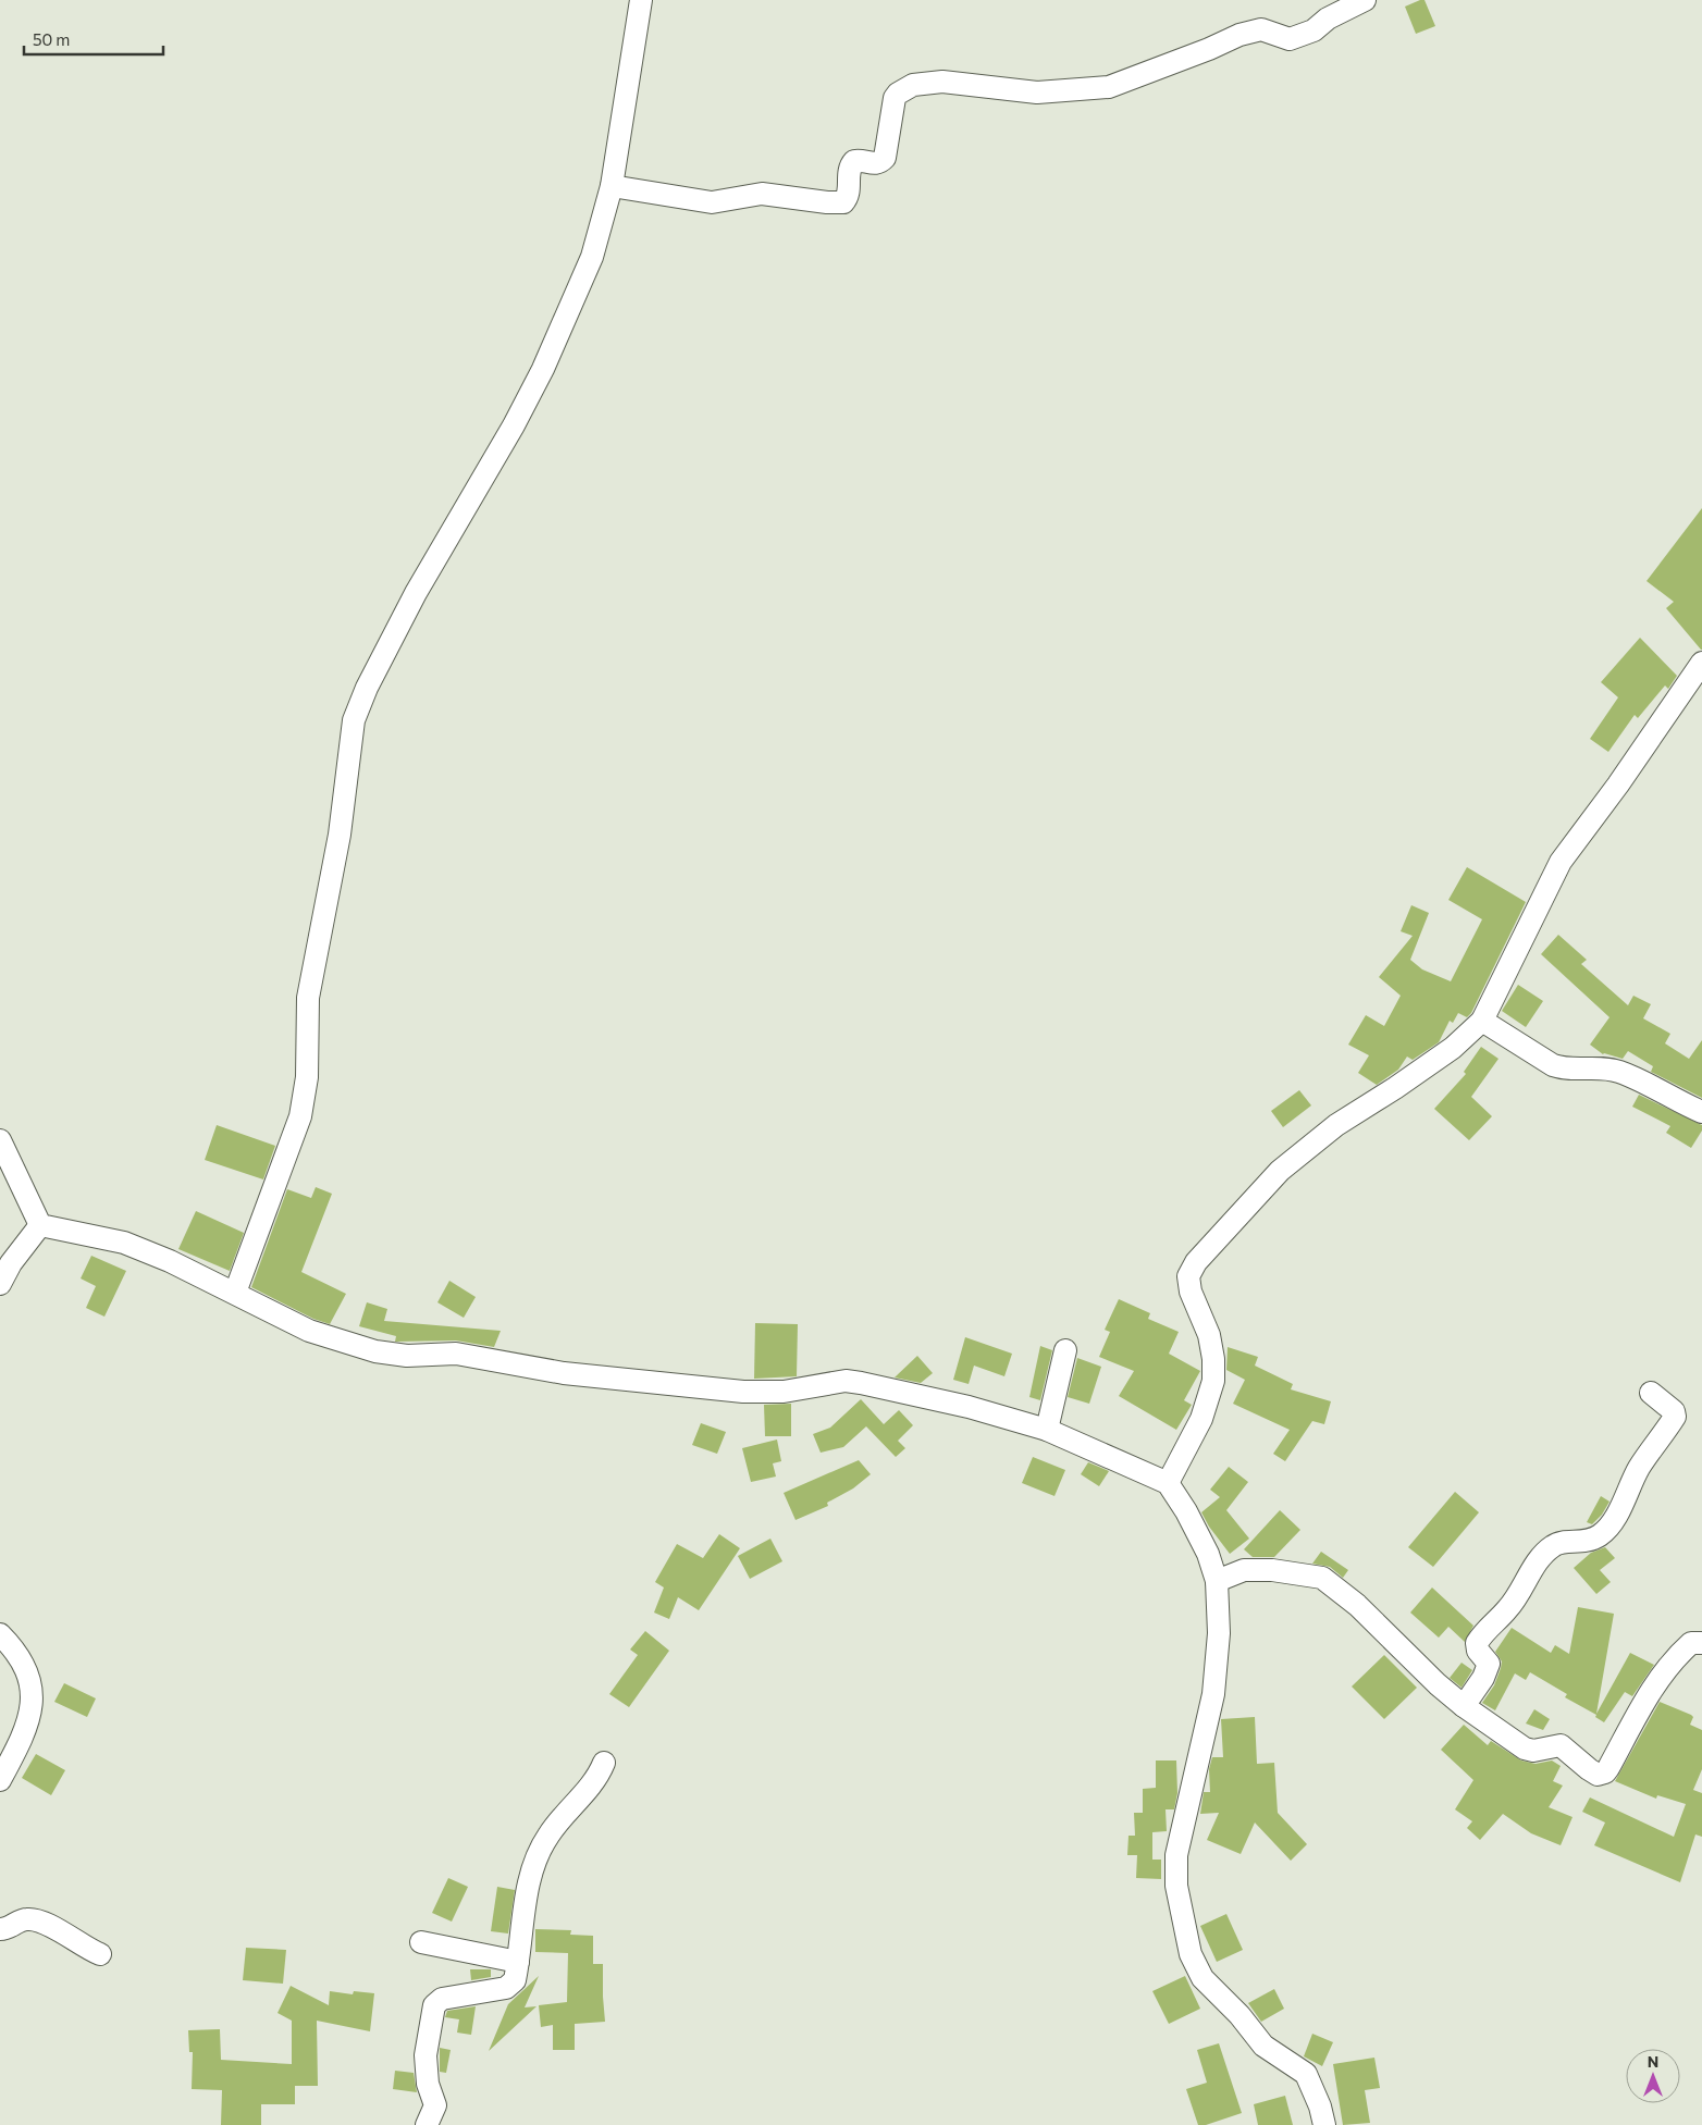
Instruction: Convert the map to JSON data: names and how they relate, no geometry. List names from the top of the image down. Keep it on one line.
{"scale_bar":"50 m","north":"top"}
